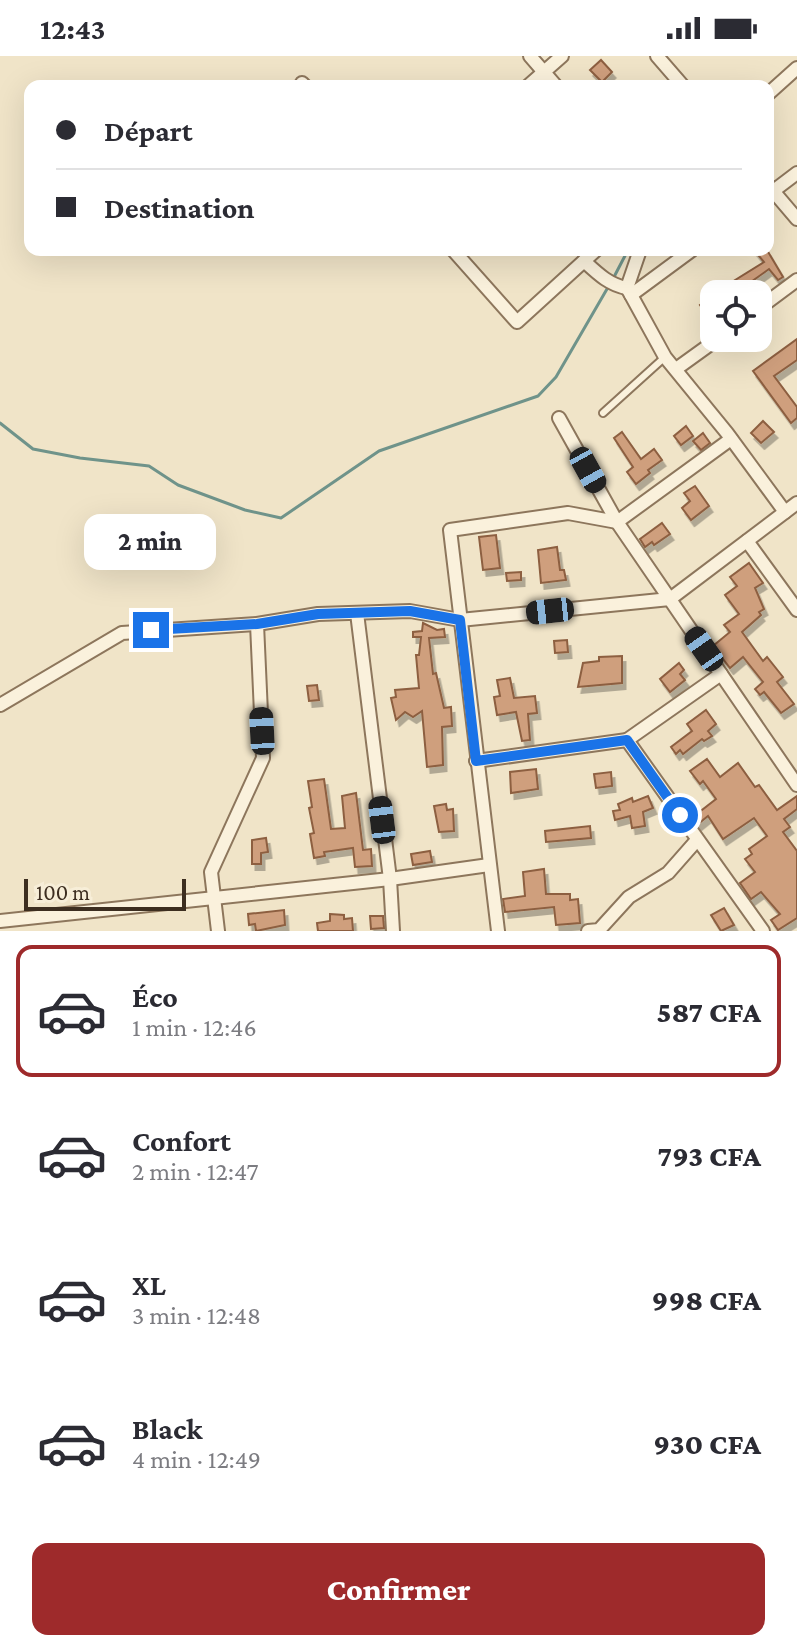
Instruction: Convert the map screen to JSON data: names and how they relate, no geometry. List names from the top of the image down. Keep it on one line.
{"scale_bar":"100 m","page":{"status":"12:43","banner":["Départ","Destination"],"bubble":"2 min","scale":"100 m","list":[{"name":"Éco","note":"1 min · 12:46","value":"587 CFA"},{"name":"Confort","note":"2 min · 12:47","value":"793 CFA"},{"name":"XL","note":"3 min · 12:48","value":"998 CFA"},{"name":"Black","note":"4 min · 12:49","value":"930 CFA"}],"buttons":"Confirmer"}}
